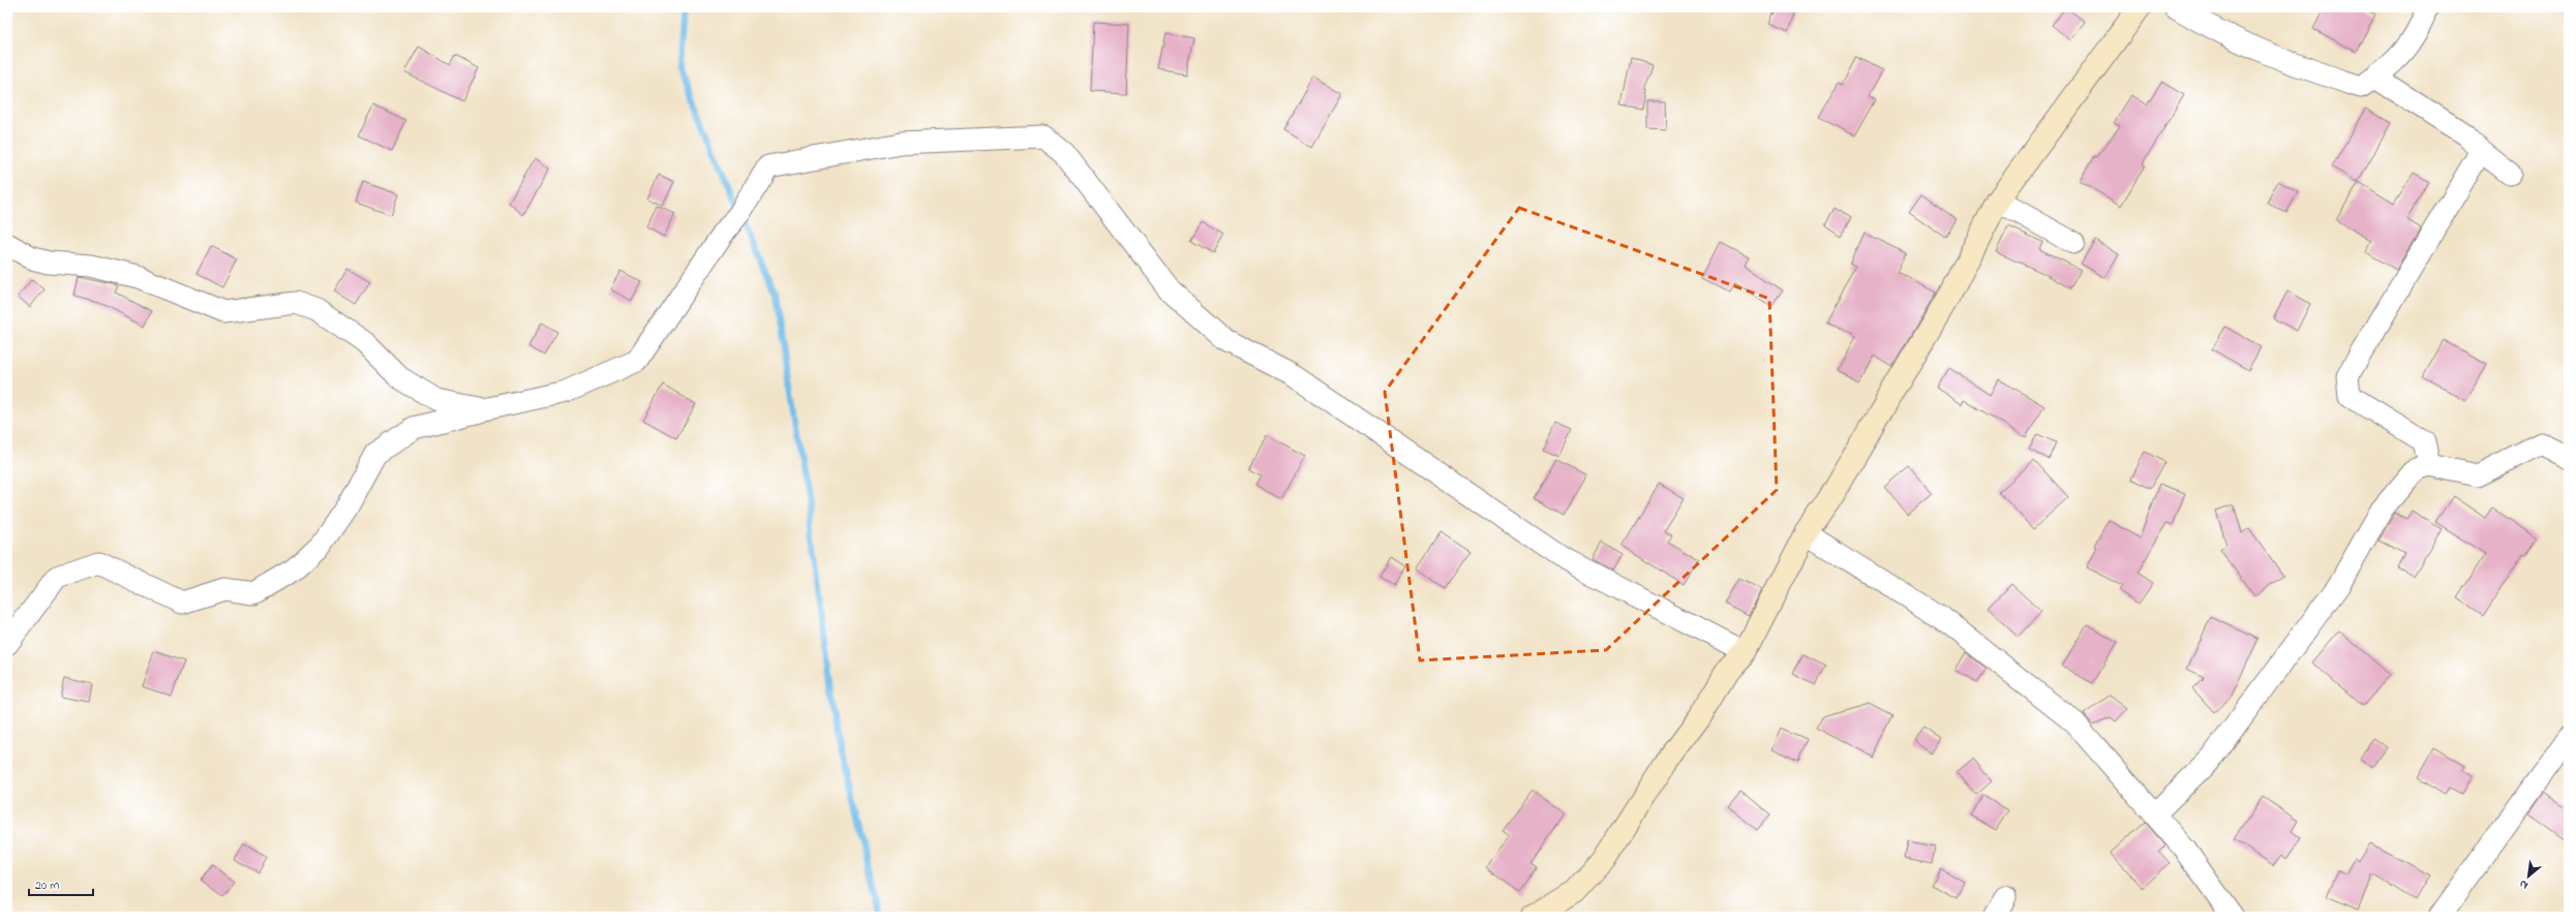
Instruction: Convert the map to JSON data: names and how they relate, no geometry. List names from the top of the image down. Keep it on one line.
{"scale_bar":"20 m","north":"bottom left"}
